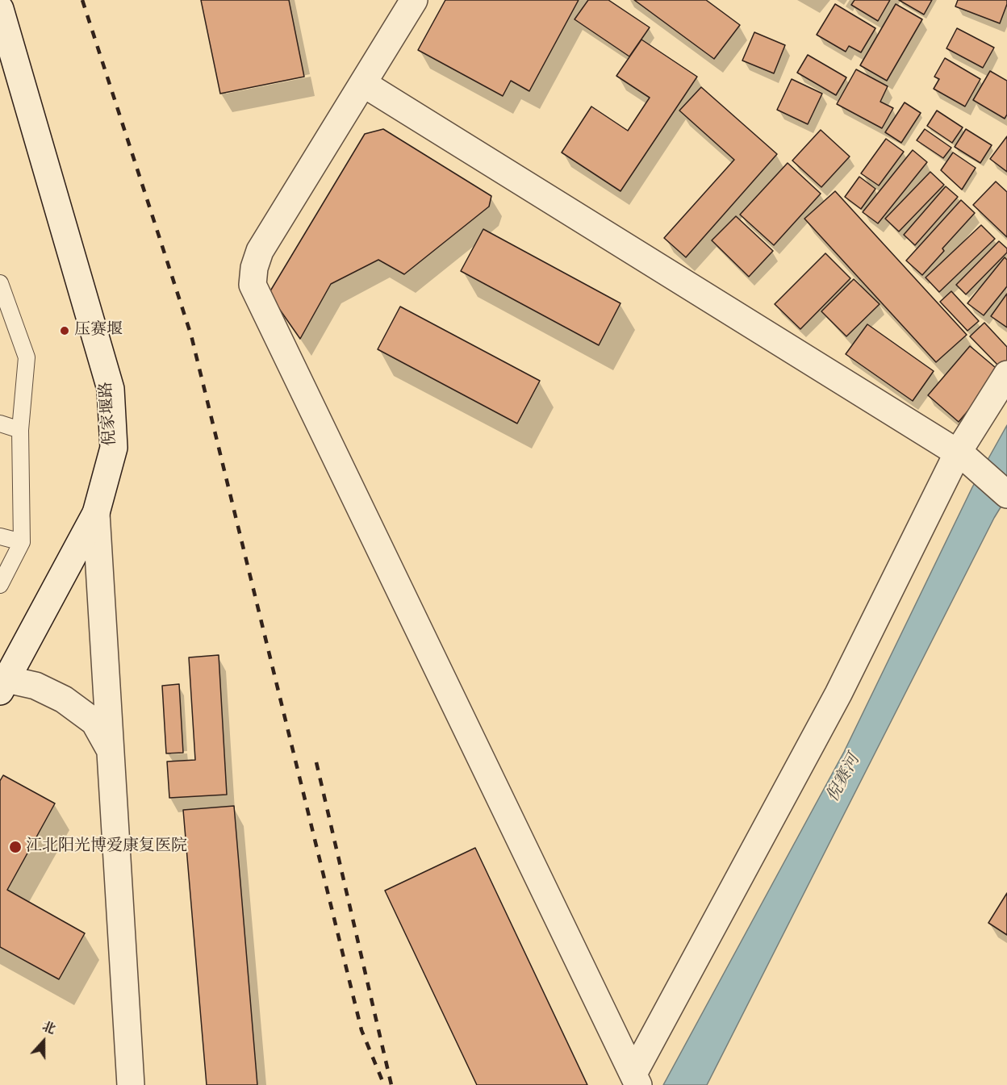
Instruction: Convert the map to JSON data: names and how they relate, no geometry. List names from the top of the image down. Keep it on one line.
{"streets":{"street":["倪家堰路"]},"water":["倪赛河"],"places":["压赛堰","江北阳光博爱康复医院"],"north":"top"}
